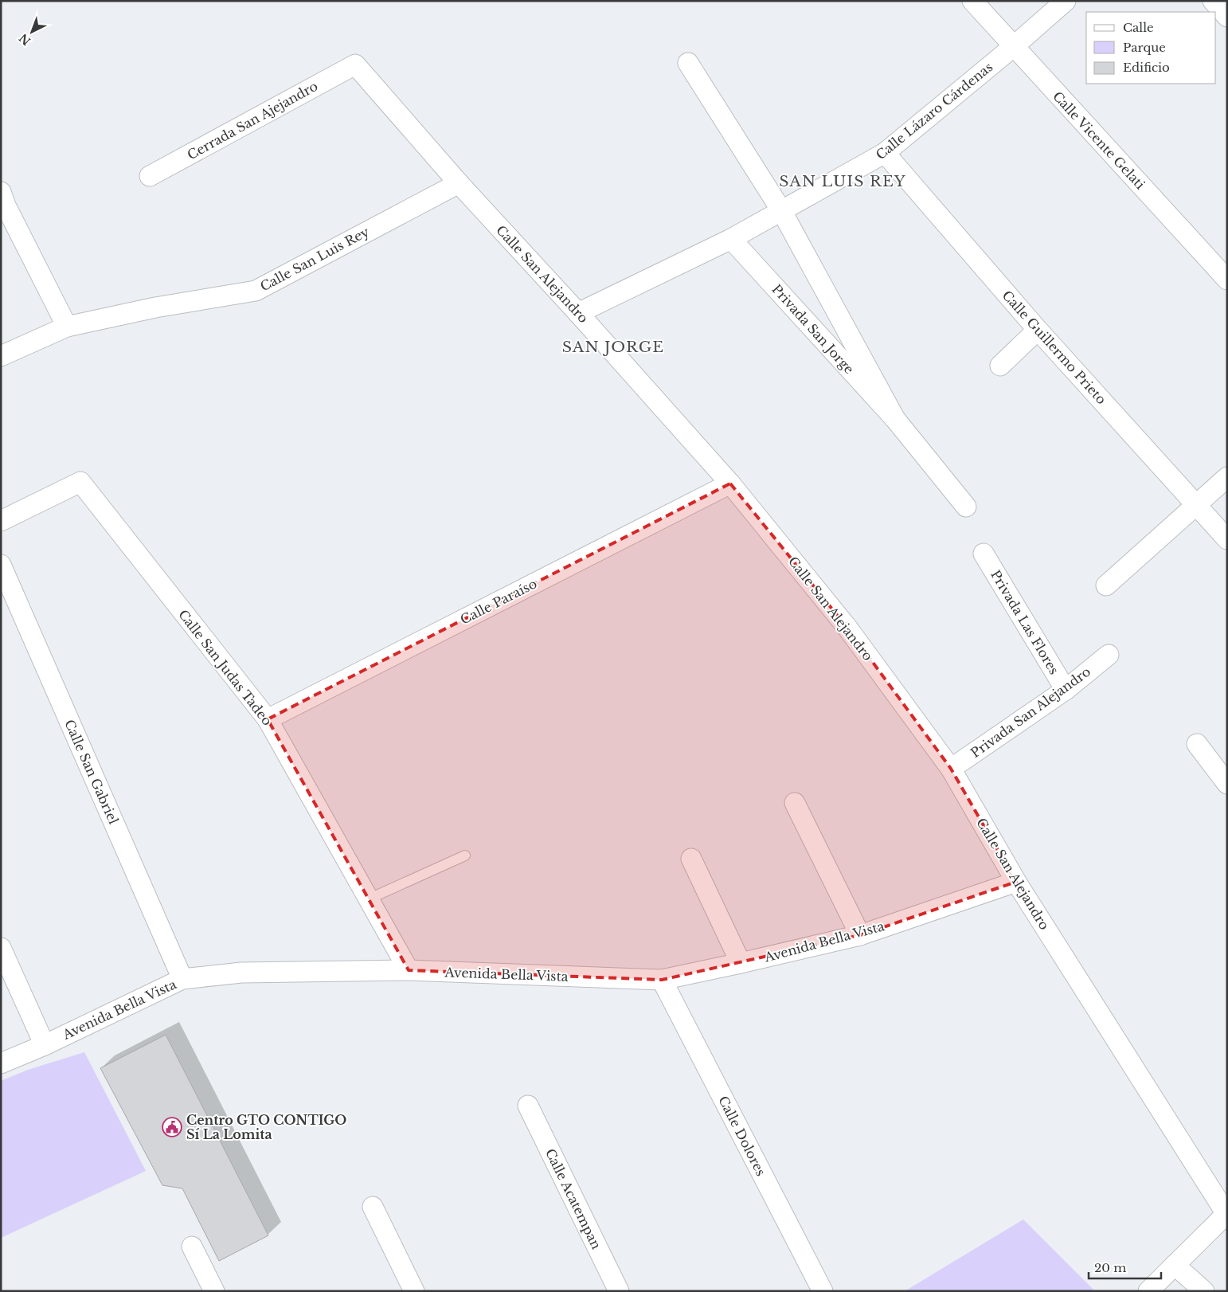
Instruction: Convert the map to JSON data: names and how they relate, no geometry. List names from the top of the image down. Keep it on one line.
{"streets":{"street":["Calle Lázaro Cárdenas","Cerrada San Ajejandro","Calle Vicente Gelati","Calle San Luis Rey","Calle San Alejandro","Privada San Jorge","Calle Guillermo Prieto","Calle Paraíso","Privada Las Flores","Calle San Judas Tadeo","Privada San Alejandro","Calle San Gabriel","Avenida Bella Vista","Calle Dolores","Calle Acatempan"]},"crossings":[["Calle Lázaro Cárdenas","Calle Vicente Gelati"],["Calle Lázaro Cárdenas","Calle San Alejandro"],["Calle Lázaro Cárdenas","Privada San Jorge"],["Calle Lázaro Cárdenas","Calle Guillermo Prieto"],["Cerrada San Ajejandro","Calle San Alejandro"],["Calle San Luis Rey","Calle San Alejandro"],["Calle San Alejandro","Calle Paraíso"],["Calle San Alejandro","Privada San Alejandro"],["Calle San Alejandro","Avenida Bella Vista"],["Calle Paraíso","Calle San Judas Tadeo"],["Privada Las Flores","Privada San Alejandro"],["Calle San Judas Tadeo","Avenida Bella Vista"],["Calle San Gabriel","Avenida Bella Vista"],["Avenida Bella Vista","Calle Dolores"]],"districts":["SAN LUIS REY","SAN JORGE"],"places":{"public building":["Centro GTO CONTIGO Sí La Lomita"]},"legend":["Calle","Parque","Edificio"],"scale_bar":"20 m","north":"bottom left"}
